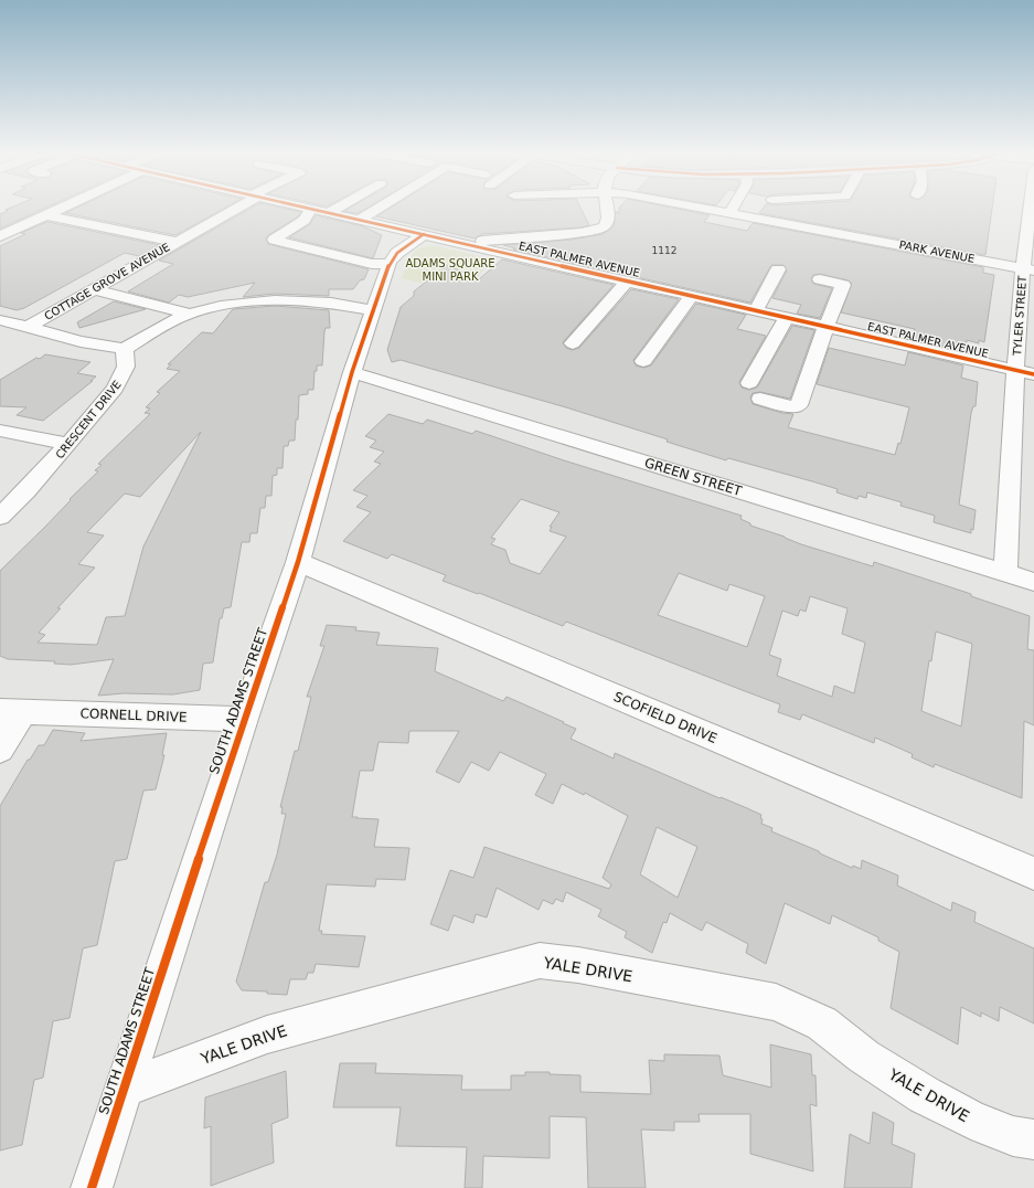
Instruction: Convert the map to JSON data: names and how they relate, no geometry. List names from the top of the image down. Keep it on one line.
{"streets":{"street":["PARK AVENUE","EAST PALMER AVENUE","COTTAGE GROVE AVENUE","TYLER STREET","CRESCENT DRIVE","GREEN STREET","SOUTH ADAMS STREET","CORNELL DRIVE","SCOFIELD DRIVE","YALE DRIVE"]},"crossings":[["PARK AVENUE","TYLER STREET"],["EAST PALMER AVENUE","TYLER STREET"],["EAST PALMER AVENUE","SOUTH ADAMS STREET"],["TYLER STREET","GREEN STREET"],["GREEN STREET","SOUTH ADAMS STREET"],["SOUTH ADAMS STREET","CORNELL DRIVE"],["SOUTH ADAMS STREET","SCOFIELD DRIVE"],["SOUTH ADAMS STREET","YALE DRIVE"]],"parks":["ADAMS SQUARE MINI PARK"],"house_numbers":["1112"]}
